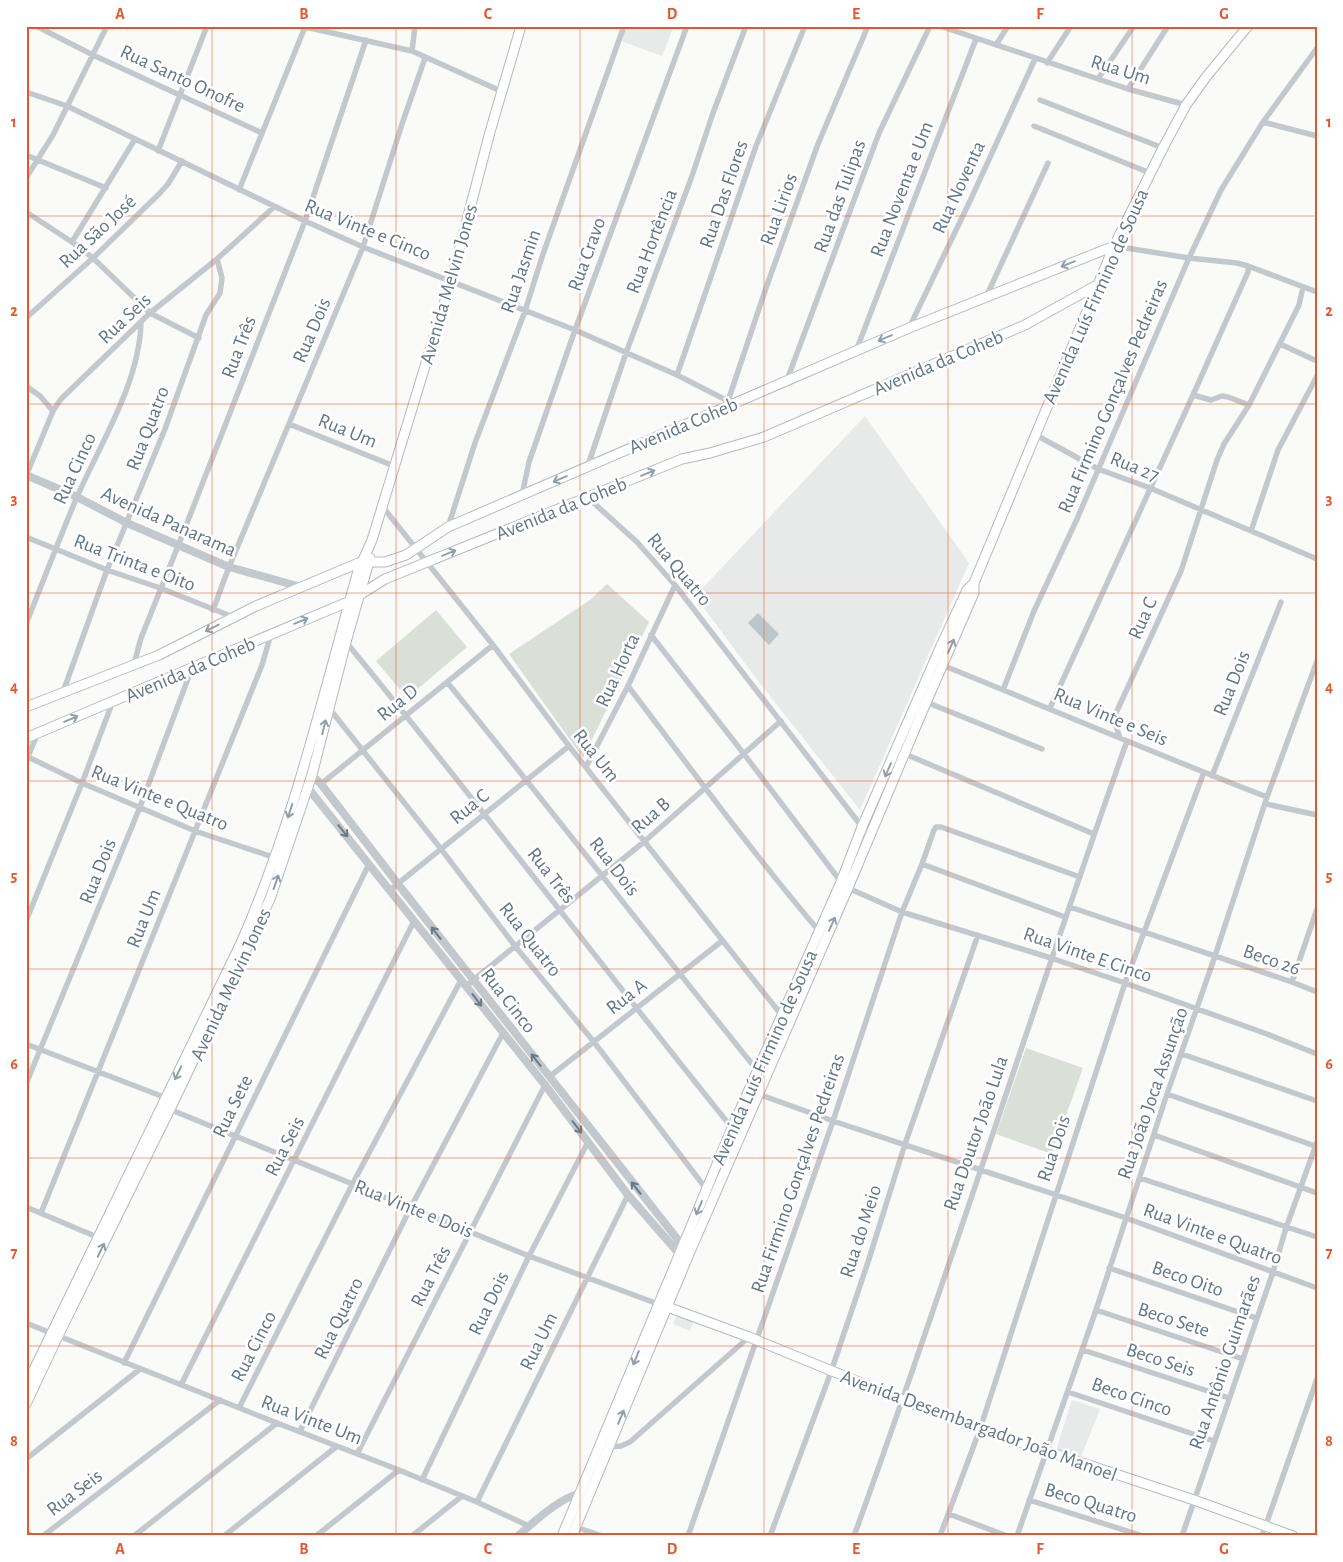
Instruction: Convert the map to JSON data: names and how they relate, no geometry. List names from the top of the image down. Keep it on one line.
{"streets":{"main road":["Avenida Melvin Jones","Avenida Luís Firmino de Sousa","Avenida da Coheb","Avenida Coheb","Rua Vinte e Dois","Avenida Desembargador João Manoel"],"street":["Rua Um","Rua Santo Onofre","Rua Noventa","Rua Noventa e Um","Rua Das Flores","Rua das Tulipas","Rua Lirios","Rua Vinte e Cinco","Rua São José","Rua Hortência","Rua Cravo","Rua Jasmin","Rua Seis","Rua Dois","Rua Três","Rua Firmino Gonçalves Pedreiras","Rua Quatro","Rua 27","Rua Cinco","Avenida Panarama","Rua Trinta e Oito","Rua C","Rua Horta","Rua D","Rua Vinte e Seis","Rua Vinte e Quatro","Rua B","Rua Vinte E Cinco","Beco 26","Rua A","Rua João Joca Assunção","Rua Sete","Rua Doutor João Lula","Rua do Meio","Beco Oito","Beco Sete","Beco Seis","Rua Antônio Guimarães","Beco Cinco","Rua Vinte Um","Beco Quatro"]},"crossings":[["Rua Um","Rua Noventa"],["Rua Um","Rua Noventa e Um"],["Rua Um","Avenida Melvin Jones"],["Rua Um","Avenida Luís Firmino de Sousa"],["Rua Um","Rua Dois"],["Rua Um","Avenida da Coheb"],["Rua Um","Avenida Coheb"],["Rua Um","Rua Cinco"],["Rua Um","Rua C"],["Rua Um","Rua Horta"],["Rua Um","Rua D"],["Rua Um","Rua Vinte e Quatro"],["Rua Um","Rua B"],["Rua Um","Rua A"],["Rua Um","Rua Vinte e Dois"],["Rua Um","Rua Vinte Um"],["Rua Noventa","Avenida Coheb"],["Rua Noventa e Um","Avenida Coheb"],["Rua Das Flores","Rua Vinte e Cinco"],["Rua das Tulipas","Avenida Coheb"],["Rua Lirios","Rua Vinte e Cinco"],["Rua Lirios","Avenida Coheb"],["Rua Vinte e Cinco","Rua São José"],["Rua Vinte e Cinco","Rua Hortência"],["Rua Vinte e Cinco","Rua Cravo"],["Rua Vinte e Cinco","Rua Jasmin"],["Rua Vinte e Cinco","Avenida Melvin Jones"],["Rua Vinte e Cinco","Rua Seis"],["Rua Vinte e Cinco","Rua Dois"],["Rua Vinte e Cinco","Rua Três"],["Rua Vinte e Cinco","Avenida Coheb"],["Rua Hortência","Avenida Coheb"],["Rua Cravo","Avenida Coheb"],["Rua Jasmin","Avenida Coheb"],["Avenida Melvin Jones","Rua Três"],["Avenida Melvin Jones","Avenida da Coheb"],["Avenida Melvin Jones","Avenida Coheb"],["Avenida Melvin Jones","Rua Quatro"],["Avenida Melvin Jones","Rua Cinco"],["Avenida Melvin Jones","Rua Vinte e Quatro"],["Avenida Melvin Jones","Rua Vinte e Dois"],["Avenida Melvin Jones","Rua Vinte Um"],["Avenida Luís Firmino de Sousa","Rua Dois"],["Avenida Luís Firmino de Sousa","Rua Três"],["Avenida Luís Firmino de Sousa","Avenida da Coheb"],["Avenida Luís Firmino de Sousa","Avenida Coheb"],["Avenida Luís Firmino de Sousa","Rua Quatro"],["Avenida Luís Firmino de Sousa","Rua 27"],["Avenida Luís Firmino de Sousa","Rua Cinco"],["Avenida Luís Firmino de Sousa","Rua Vinte e Seis"],["Avenida Luís Firmino de Sousa","Rua Vinte e Quatro"],["Avenida Luís Firmino de Sousa","Rua Vinte E Cinco"],["Avenida Luís Firmino de Sousa","Rua Vinte e Dois"],["Avenida Luís Firmino de Sousa","Avenida Desembargador João Manoel"],["Rua Seis","Rua Quatro"],["Rua Seis","Rua Cinco"],["Rua Seis","Avenida Panarama"],["Rua Seis","Rua Vinte e Dois"],["Rua Seis","Rua Vinte Um"],["Rua Dois","Avenida da Coheb"],["Rua Dois","Rua Cinco"],["Rua Dois","Avenida Panarama"],["Rua Dois","Rua Trinta e Oito"],["Rua Dois","Rua C"],["Rua Dois","Rua D"],["Rua Dois","Rua Vinte e Seis"],["Rua Dois","Rua Vinte e Quatro"],["Rua Dois","Rua B"],["Rua Dois","Rua Vinte E Cinco"],["Rua Dois","Beco 26"],["Rua Dois","Rua A"],["Rua Dois","Rua Vinte e Dois"],["Rua Dois","Rua Vinte Um"],["Rua Dois","Avenida Desembargador João Manoel"],["Rua Três","Avenida da Coheb"],["Rua Três","Rua Cinco"],["Rua Três","Avenida Panarama"],["Rua Três","Rua Trinta e Oito"],["Rua Três","Rua C"],["Rua Três","Rua D"],["Rua Três","Rua B"],["Rua Três","Rua A"],["Rua Três","Rua Vinte e Dois"],["Rua Três","Rua Vinte Um"],["Avenida da Coheb","Avenida Coheb"],["Avenida da Coheb","Rua Quatro"],["Avenida da Coheb","Rua Trinta e Oito"],["Rua Firmino Gonçalves Pedreiras","Rua 27"],["Rua Firmino Gonçalves Pedreiras","Rua Vinte e Seis"],["Rua Firmino Gonçalves Pedreiras","Rua Vinte e Quatro"],["Rua Firmino Gonçalves Pedreiras","Rua Vinte E Cinco"],["Rua Firmino Gonçalves Pedreiras","Rua Doutor João Lula"],["Rua Firmino Gonçalves Pedreiras","Avenida Desembargador João Manoel"],["Avenida Coheb","Avenida Panarama"],["Rua Quatro","Rua Cinco"],["Rua Quatro","Avenida Panarama"],["Rua Quatro","Rua Trinta e Oito"],["Rua Quatro","Rua C"],["Rua Quatro","Rua Horta"],["Rua Quatro","Rua D"],["Rua Quatro","Rua B"],["Rua Quatro","Rua A"],["Rua Quatro","Rua Vinte e Dois"],["Rua Quatro","Rua Vinte Um"],["Rua 27","Rua C"],["Rua Cinco","Avenida Panarama"],["Rua Cinco","Rua Trinta e Oito"],["Rua Cinco","Rua C"],["Rua Cinco","Rua D"],["Rua Cinco","Rua B"],["Rua Cinco","Rua A"],["Rua Cinco","Rua Sete"],["Rua Cinco","Rua Vinte e Dois"],["Rua Cinco","Rua Vinte Um"],["Rua C","Rua Vinte e Seis"],["Rua Vinte e Seis","Rua João Joca Assunção"],["Rua Vinte e Seis","Rua Doutor João Lula"],["Rua Vinte e Quatro","Rua João Joca Assunção"],["Rua Vinte e Quatro","Rua Doutor João Lula"],["Rua Vinte e Quatro","Rua do Meio"],["Rua Vinte e Quatro","Rua Antônio Guimarães"],["Rua Vinte E Cinco","Rua João Joca Assunção"],["Rua Vinte E Cinco","Rua Doutor João Lula"],["Rua Vinte E Cinco","Rua do Meio"],["Beco 26","Rua João Joca Assunção"],["Beco 26","Rua Doutor João Lula"],["Rua João Joca Assunção","Beco Oito"],["Rua João Joca Assunção","Beco Sete"],["Rua João Joca Assunção","Beco Seis"],["Rua João Joca Assunção","Beco Cinco"],["Rua João Joca Assunção","Avenida Desembargador João Manoel"],["Rua João Joca Assunção","Beco Quatro"],["Rua Sete","Rua Vinte e Dois"],["Rua Sete","Rua Vinte Um"],["Rua Doutor João Lula","Avenida Desembargador João Manoel"],["Rua Vinte e Dois","Avenida Desembargador João Manoel"],["Rua do Meio","Avenida Desembargador João Manoel"],["Beco Oito","Rua Antônio Guimarães"],["Beco Sete","Rua Antônio Guimarães"],["Beco Seis","Rua Antônio Guimarães"],["Rua Antônio Guimarães","Beco Cinco"],["Rua Antônio Guimarães","Avenida Desembargador João Manoel"]],"grid":{"columns":["A","B","C","D","E","F","G"],"rows":["1","2","3","4","5","6","7","8"]}}
